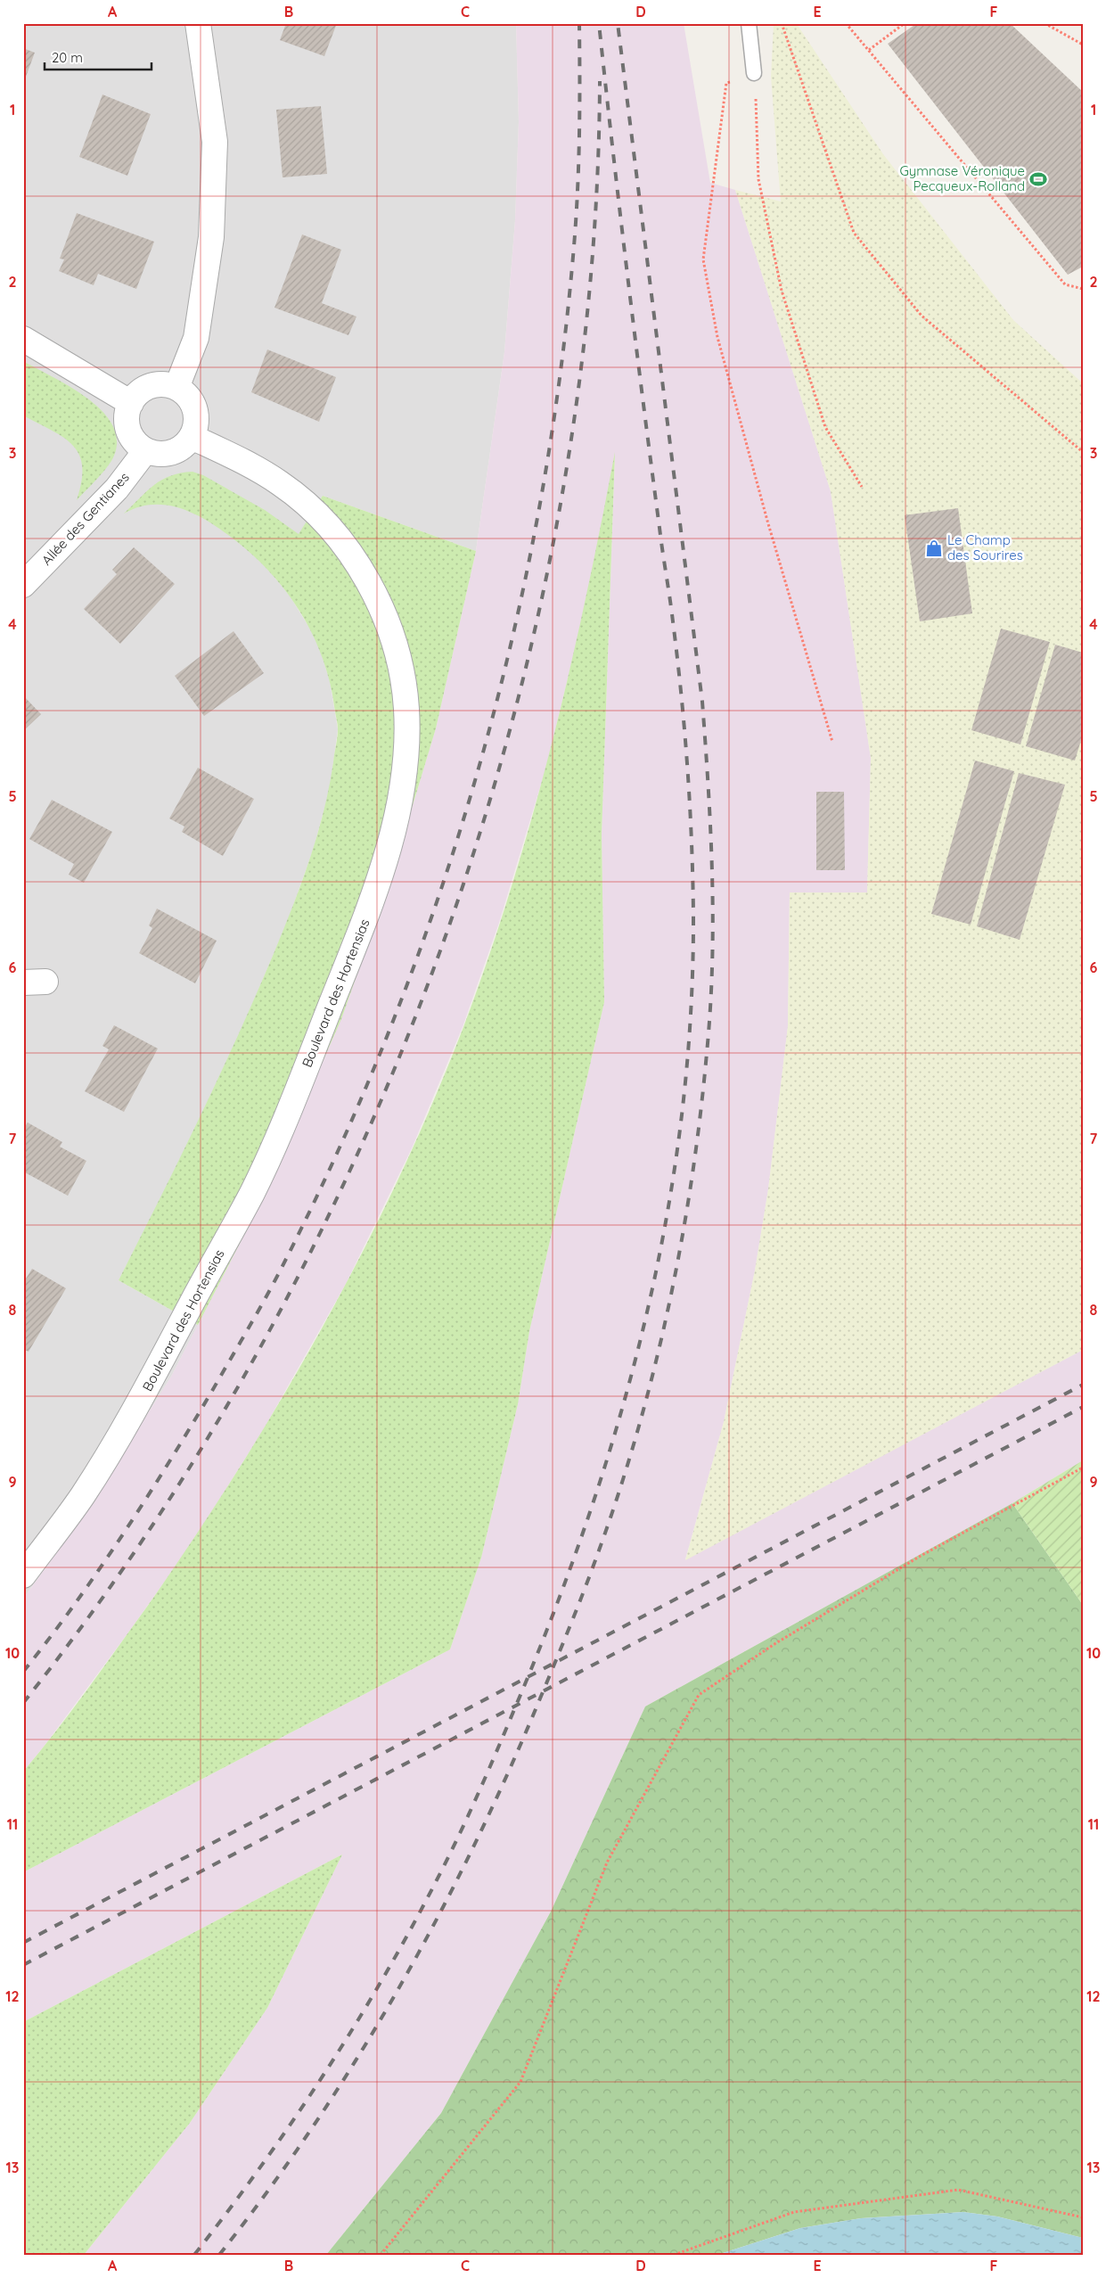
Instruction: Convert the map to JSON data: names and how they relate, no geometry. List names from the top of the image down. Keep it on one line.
{"streets":{"street":["Allée des Gentianes","Boulevard des Hortensias"]},"crossings":[["Allée des Gentianes","Boulevard des Hortensias"]],"places":{"sports":["Gymnase Véronique Pecqueux-Rolland"],"shop":["Le Champ des Sourires"]},"scale_bar":"20 m","grid":{"columns":["A","B","C","D","E","F"],"rows":["1","2","3","4","5","6","7","8","9","10","11","12","13"]}}
